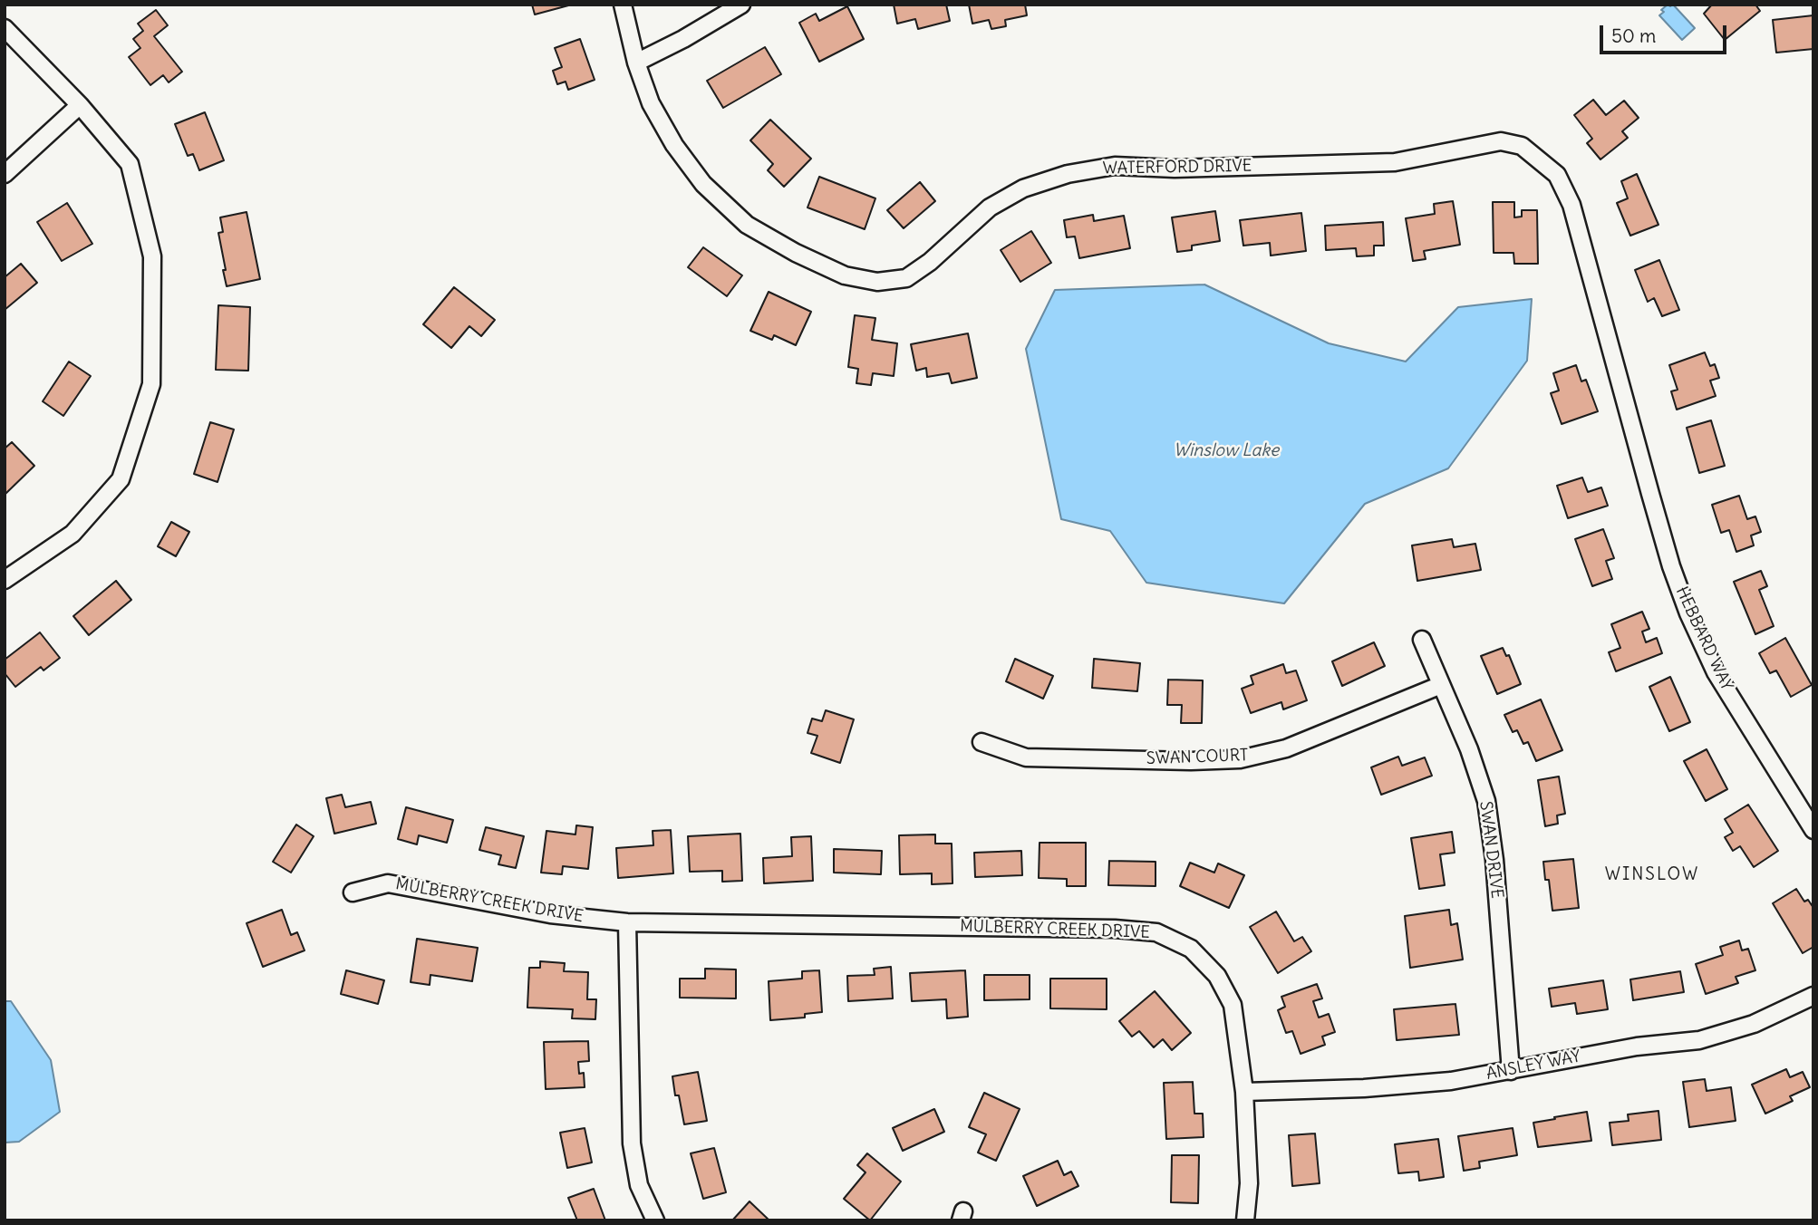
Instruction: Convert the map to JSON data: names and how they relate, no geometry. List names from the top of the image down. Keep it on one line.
{"streets":{"street":["WATERFORD DRIVE","HEBBARD WAY","SWAN COURT","SWAN DRIVE","MULBERRY CREEK DRIVE","ANSLEY WAY"]},"crossings":[["WATERFORD DRIVE","HEBBARD WAY"],["SWAN COURT","SWAN DRIVE"],["SWAN DRIVE","ANSLEY WAY"],["MULBERRY CREEK DRIVE","ANSLEY WAY"]],"districts":["WINSLOW"],"water":["Winslow Lake"],"scale_bar":"50 m"}
